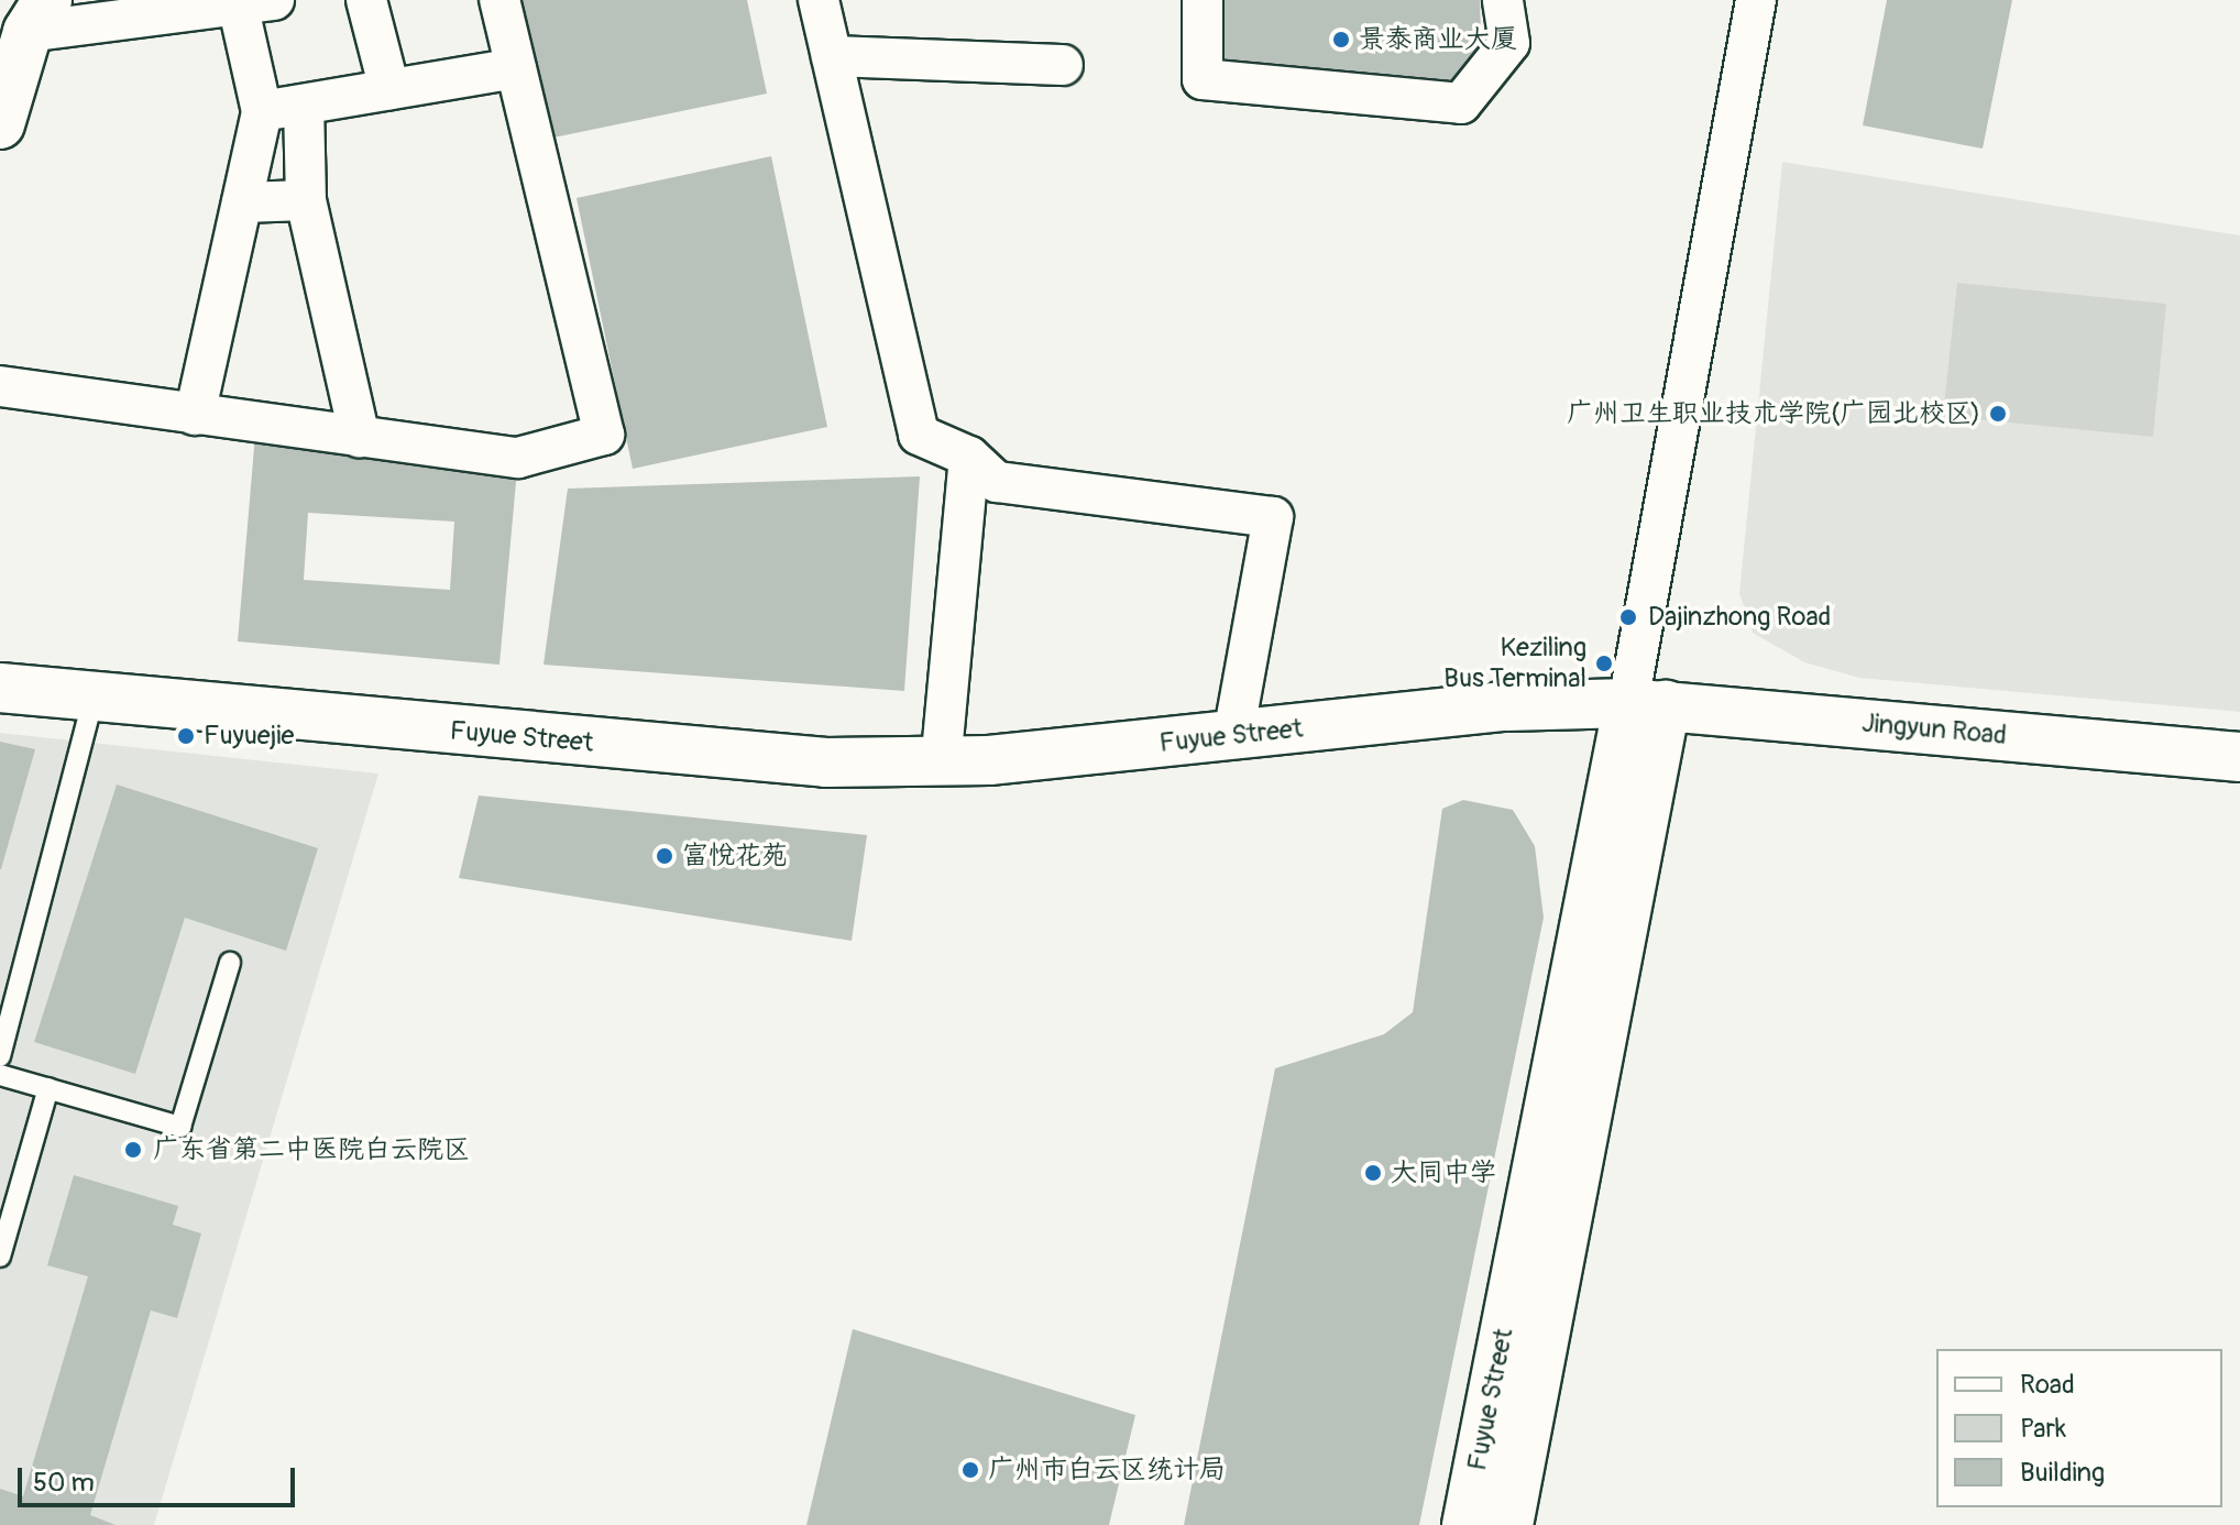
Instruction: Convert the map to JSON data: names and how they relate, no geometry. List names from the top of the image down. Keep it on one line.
{"streets":{"street":["Jingyun Road","Fuyue Street"]},"crossings":[["Jingyun Road","Fuyue Street"]],"places":["景泰商业大厦","广州卫生职业技术学院(广园北校区)","Dajinzhong Road","Keziling Bus Terminal","Fuyuejie","富悦花苑","广东省第二中医院白云院区","大同中学","广州市白云区统计局"],"legend":["Road","Park","Building"],"scale_bar":"50 m"}
